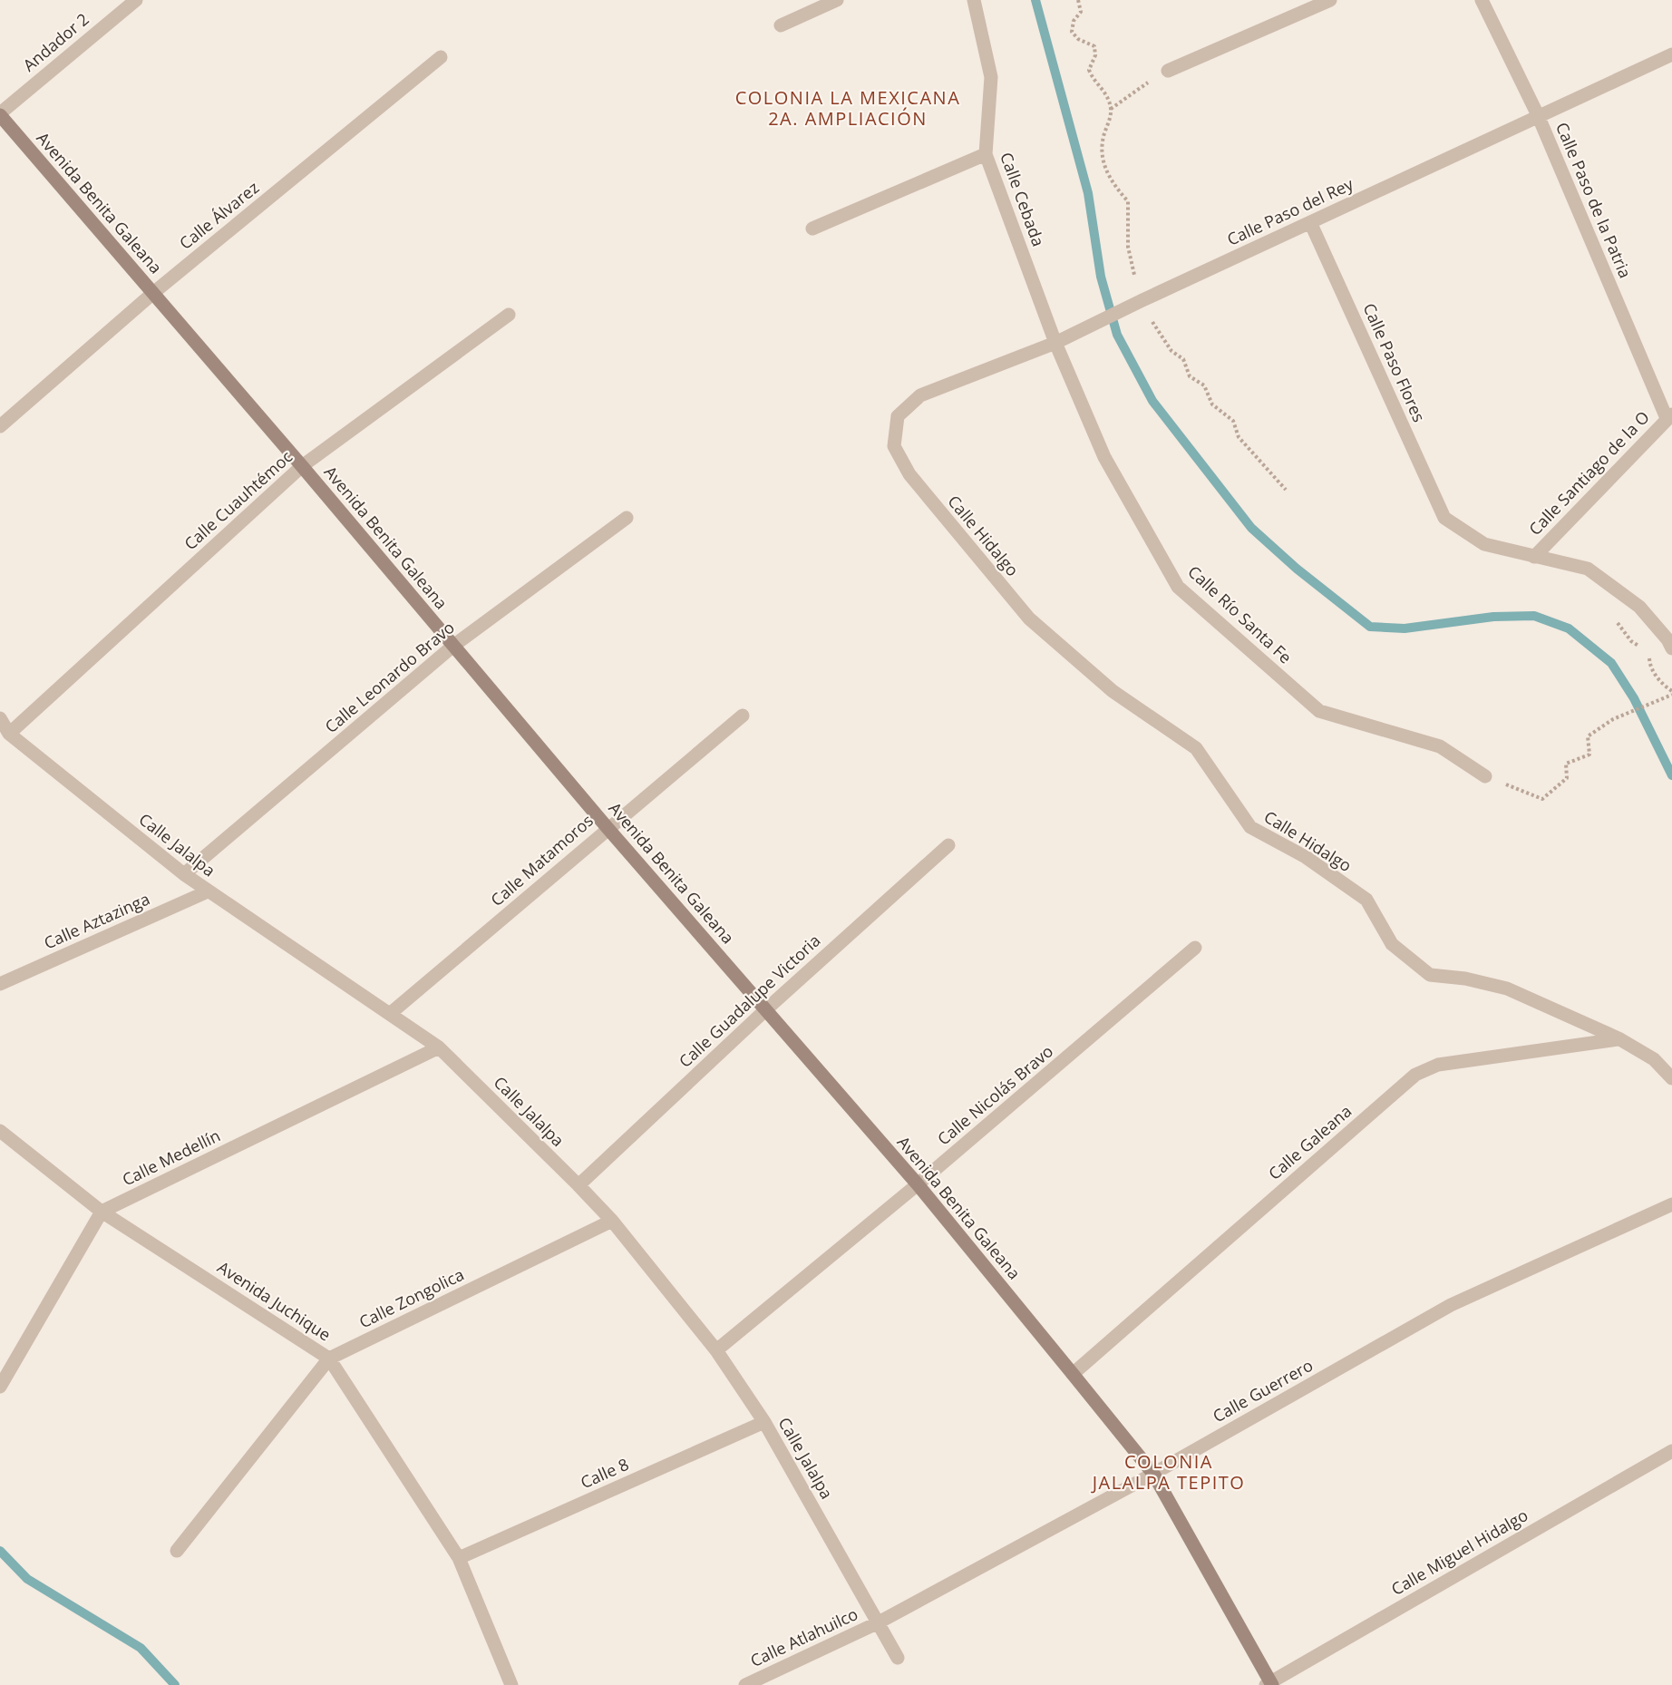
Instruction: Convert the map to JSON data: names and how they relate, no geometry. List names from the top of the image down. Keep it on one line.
{"streets":{"street":["Andador 2","Calle Cebada","Calle Paso de la Patria","Avenida Benita Galeana","Calle Paso del Rey","Calle Álvarez","Calle Paso Flores","Calle Santiago de la O","Calle Cuauhtémoc","Calle Hidalgo","Calle Río Santa Fe","Calle Leonardo Bravo","Calle Jalalpa","Calle Matamoros","Calle Aztazinga","Calle Guadalupe Victoria","Calle Nicolás Bravo","Calle Galeana","Calle Medellín","Calle Zongolica","Avenida Juchique","Calle Guerrero","Calle 8","Calle Miguel Hidalgo","Calle Atlahuilco"]},"crossings":[["Andador 2","Avenida Benita Galeana"],["Calle Cebada","Calle Paso del Rey"],["Calle Cebada","Calle Río Santa Fe"],["Calle Paso de la Patria","Calle Paso del Rey"],["Calle Paso de la Patria","Calle Santiago de la O"],["Avenida Benita Galeana","Calle Álvarez"],["Avenida Benita Galeana","Calle Cuauhtémoc"],["Avenida Benita Galeana","Calle Leonardo Bravo"],["Avenida Benita Galeana","Calle Matamoros"],["Avenida Benita Galeana","Calle Guadalupe Victoria"],["Avenida Benita Galeana","Calle Nicolás Bravo"],["Avenida Benita Galeana","Calle Galeana"],["Avenida Benita Galeana","Calle Guerrero"],["Avenida Benita Galeana","Calle Miguel Hidalgo"],["Calle Paso del Rey","Calle Paso Flores"],["Calle Paso del Rey","Calle Hidalgo"],["Calle Paso del Rey","Calle Río Santa Fe"],["Calle Paso Flores","Calle Santiago de la O"],["Calle Cuauhtémoc","Calle Jalalpa"],["Calle Hidalgo","Calle Galeana"],["Calle Leonardo Bravo","Calle Jalalpa"],["Calle Jalalpa","Calle Matamoros"],["Calle Jalalpa","Calle Aztazinga"],["Calle Jalalpa","Calle Guadalupe Victoria"],["Calle Jalalpa","Calle Nicolás Bravo"],["Calle Jalalpa","Calle Medellín"],["Calle Jalalpa","Calle Zongolica"],["Calle Jalalpa","Calle Guerrero"],["Calle Jalalpa","Calle 8"],["Calle Jalalpa","Calle Atlahuilco"],["Calle Medellín","Avenida Juchique"],["Calle Zongolica","Avenida Juchique"],["Avenida Juchique","Calle 8"],["Calle Guerrero","Calle Atlahuilco"]],"districts":["COLONIA LA MEXICANA 2A. AMPLIACIÓN","COLONIA JALALPA TEPITO"]}
